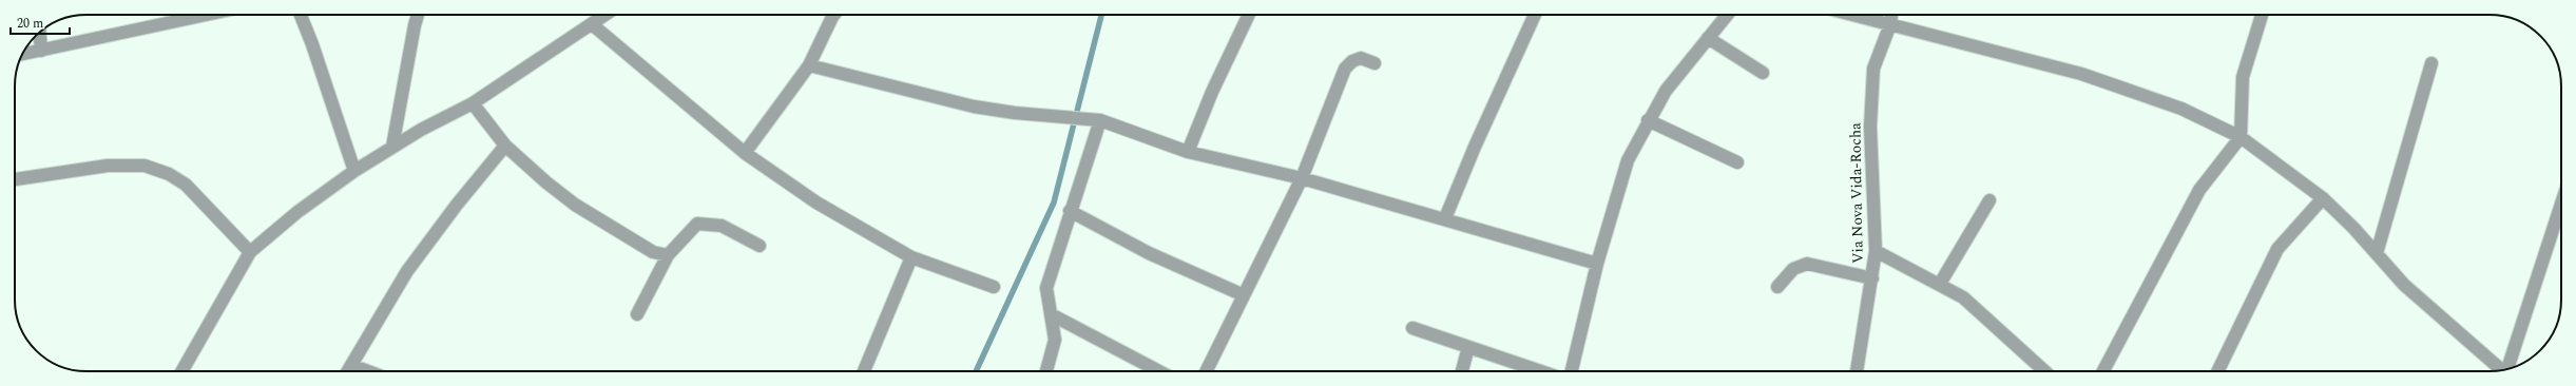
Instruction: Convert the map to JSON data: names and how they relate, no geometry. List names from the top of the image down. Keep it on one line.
{"streets":{"street":["Via Nova Vida-Rocha"]},"scale_bar":"20 m"}
